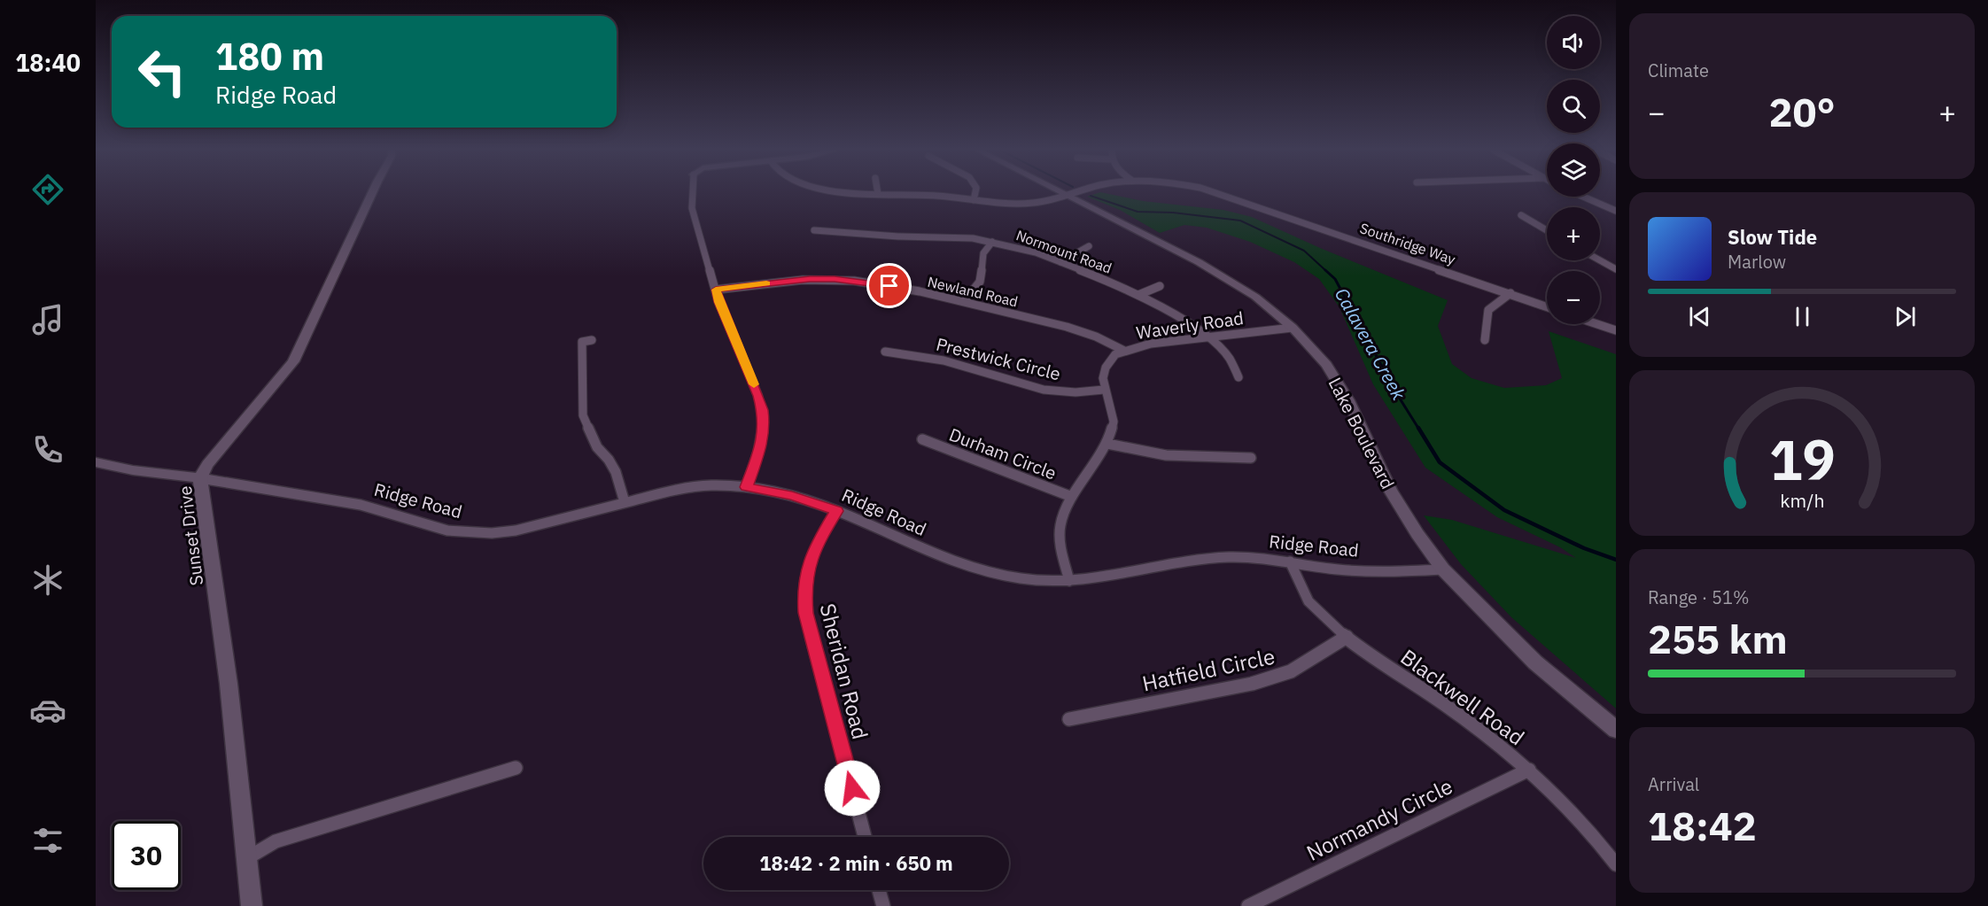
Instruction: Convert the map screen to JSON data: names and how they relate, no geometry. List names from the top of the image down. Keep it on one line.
{"streets":{"main road":["Lake Boulevard","Ridge Road","Sunset Drive"],"street":["Southridge Way","Normount Road","Newland Road","Waverly Road","Prestwick Circle","Durham Circle","Hatfield Circle","Sheridan Road","Blackwell Road","Normandy Circle"]},"crossings":[["Southridge Way","Lake Boulevard"],["Normount Road","Waverly Road"],["Newland Road","Waverly Road"],["Waverly Road","Prestwick Circle"],["Waverly Road","Lake Boulevard"],["Waverly Road","Durham Circle"],["Waverly Road","Ridge Road"],["Lake Boulevard","Ridge Road"],["Ridge Road","Sunset Drive"],["Ridge Road","Sheridan Road"],["Ridge Road","Blackwell Road"],["Hatfield Circle","Blackwell Road"],["Blackwell Road","Normandy Circle"]],"water":["Calavera Creek"],"page":{"tabs":"18:40","tile":["Climate",["Range · 51%","255 km"],["Arrival","18:42"]],"map_buttons":["+","−"],"turn":["180 m","Ridge Road"],"heat":["−","20°","+"],"song":["Slow Tide","Marlow"],"limit":"30","trip":"18:42 · 2 min · 650 m","gauge":["19","km/h"]}}
